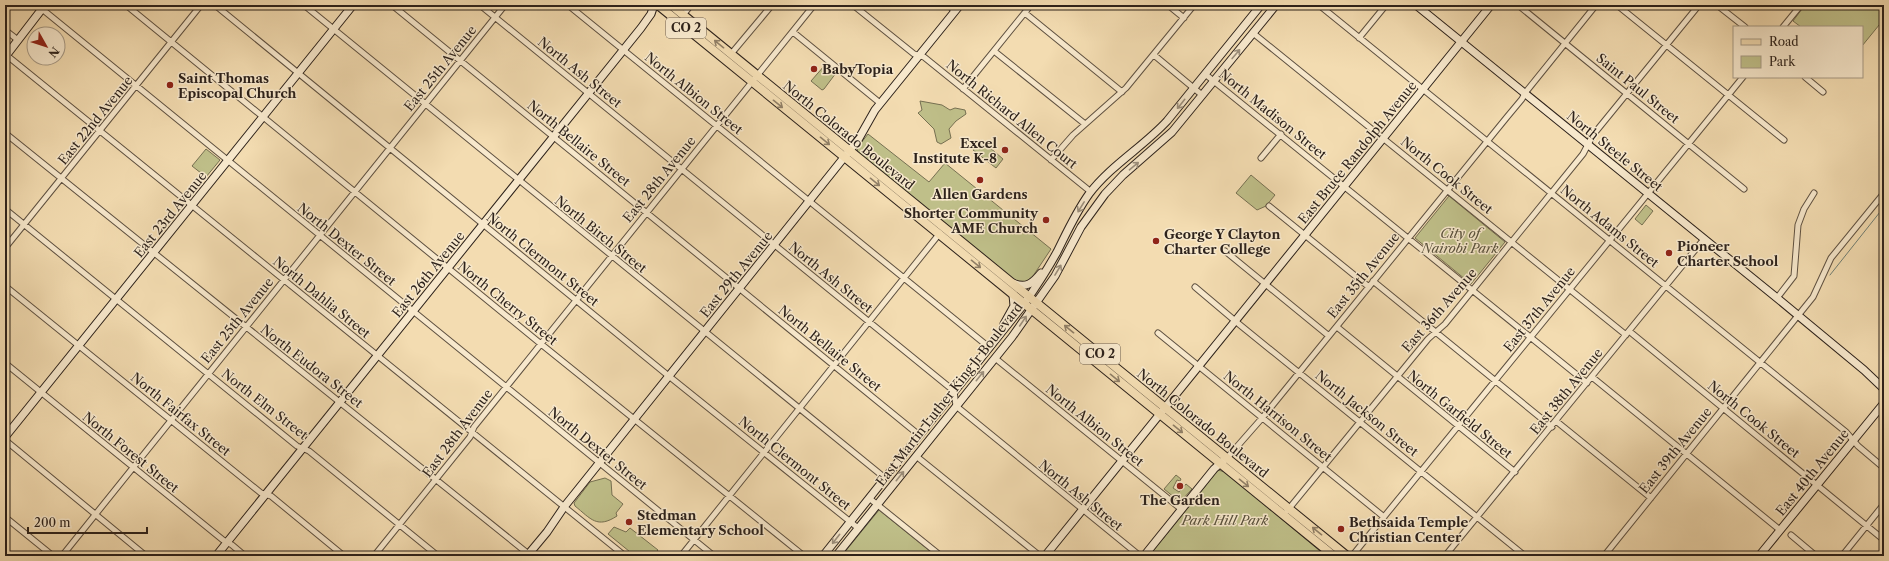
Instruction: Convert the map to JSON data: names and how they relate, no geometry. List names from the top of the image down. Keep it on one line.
{"streets":{"main road":["CO 2","North Colorado Boulevard"],"street":["East 25th Avenue","North Ash Street","Saint Paul Street","North Albion Street","North Richard Allen Court","North Madison Street","East 22nd Avenue","North Bellaire Street","North Steele Street","East Bruce Randolph Avenue","North Cook Street","East 28th Avenue","East 23rd Avenue","North Adams Street","North Birch Street","North Dexter Street","North Clermont Street","East 26th Avenue","East 29th Avenue","East 35th Avenue","North Dahlia Street","North Cherry Street","East 37th Avenue","East 36th Avenue","North Eudora Street","East 38th Avenue","East Martin Luther King Jr Boulevard","North Elm Street","North Jackson Street","North Fairfax Street","North Garfield Street","North Harrison Street","East 39th Avenue","North Forest Street","East 40th Avenue"]},"crossings":[["East 25th Avenue","North Ash Street"],["East 25th Avenue","North Bellaire Street"],["East 25th Avenue","North Birch Street"],["East 25th Avenue","North Dexter Street"],["East 25th Avenue","North Clermont Street"],["East 25th Avenue","North Dahlia Street"],["East 25th Avenue","North Cherry Street"],["East 25th Avenue","North Eudora Street"],["East 25th Avenue","North Elm Street"],["East 25th Avenue","North Fairfax Street"],["East 25th Avenue","North Forest Street"],["North Ash Street","East Bruce Randolph Avenue"],["North Ash Street","East 28th Avenue"],["North Ash Street","East 26th Avenue"],["North Ash Street","East 29th Avenue"],["North Ash Street","East Martin Luther King Jr Boulevard"],["Saint Paul Street","East 35th Avenue"],["Saint Paul Street","East 37th Avenue"],["Saint Paul Street","East 36th Avenue"],["North Albion Street","East Bruce Randolph Avenue"],["North Albion Street","East 28th Avenue"],["North Albion Street","East 26th Avenue"],["North Albion Street","East 29th Avenue"],["North Albion Street","East 35th Avenue"],["North Albion Street","East Martin Luther King Jr Boulevard"],["North Richard Allen Court","East 29th Avenue"],["North Richard Allen Court","East Martin Luther King Jr Boulevard"],["North Madison Street","East Bruce Randolph Avenue"],["North Madison Street","East 35th Avenue"],["North Madison Street","East 37th Avenue"],["North Madison Street","East 36th Avenue"],["North Madison Street","East 38th Avenue"],["North Madison Street","East Martin Luther King Jr Boulevard"],["East 22nd Avenue","North Dexter Street"],["East 22nd Avenue","North Dahlia Street"],["East 22nd Avenue","North Cherry Street"],["East 22nd Avenue","North Eudora Street"],["East 22nd Avenue","North Elm Street"],["North Colorado Boulevard","East Bruce Randolph Avenue"],["North Colorado Boulevard","East 28th Avenue"],["North Colorado Boulevard","East 29th Avenue"],["North Colorado Boulevard","East 35th Avenue"],["North Colorado Boulevard","East 36th Avenue"],["North Colorado Boulevard","East Martin Luther King Jr Boulevard"],["North Bellaire Street","East 28th Avenue"],["North Bellaire Street","East 26th Avenue"],["North Bellaire Street","East 29th Avenue"],["North Bellaire Street","East Martin Luther King Jr Boulevard"],["North Steele Street","East Bruce Randolph Avenue"],["North Steele Street","East 35th Avenue"],["North Steele Street","East 37th Avenue"],["North Steele Street","East 36th Avenue"],["North Steele Street","East 38th Avenue"],["North Steele Street","East 39th Avenue"],["East Bruce Randolph Avenue","North Cook Street"],["East Bruce Randolph Avenue","North Adams Street"],["East Bruce Randolph Avenue","North Jackson Street"],["East Bruce Randolph Avenue","North Harrison Street"],["North Cook Street","East 35th Avenue"],["North Cook Street","East 37th Avenue"],["North Cook Street","East 36th Avenue"],["North Cook Street","East 38th Avenue"],["North Cook Street","East Martin Luther King Jr Boulevard"],["North Cook Street","East 39th Avenue"],["North Cook Street","East 40th Avenue"],["East 28th Avenue","North Birch Street"],["East 28th Avenue","North Dexter Street"],["East 28th Avenue","North Clermont Street"],["East 28th Avenue","North Dahlia Street"],["East 28th Avenue","North Cherry Street"],["East 28th Avenue","North Eudora Street"],["East 28th Avenue","North Elm Street"],["East 23rd Avenue","North Birch Street"],["East 23rd Avenue","North Dexter Street"],["East 23rd Avenue","North Clermont Street"],["East 23rd Avenue","North Dahlia Street"],["East 23rd Avenue","North Cherry Street"],["East 23rd Avenue","North Eudora Street"],["East 23rd Avenue","North Elm Street"],["East 23rd Avenue","North Fairfax Street"],["East 23rd Avenue","North Forest Street"],["North Adams Street","East 35th Avenue"],["North Adams Street","East 37th Avenue"],["North Adams Street","East 36th Avenue"],["North Adams Street","East 38th Avenue"],["North Adams Street","East 39th Avenue"],["North Adams Street","East 40th Avenue"],["North Birch Street","East 26th Avenue"],["North Birch Street","East 29th Avenue"],["North Birch Street","East Martin Luther King Jr Boulevard"],["North Dexter Street","East 26th Avenue"],["North Dexter Street","East 29th Avenue"],["North Clermont Street","East 26th Avenue"],["North Clermont Street","East 29th Avenue"],["North Clermont Street","East Martin Luther King Jr Boulevard"],["East 26th Avenue","North Dahlia Street"],["East 26th Avenue","North Cherry Street"],["East 26th Avenue","North Eudora Street"],["East 26th Avenue","North Elm Street"],["East 26th Avenue","North Fairfax Street"],["East 26th Avenue","North Forest Street"],["East 29th Avenue","North Dahlia Street"],["East 29th Avenue","North Cherry Street"],["East 29th Avenue","North Eudora Street"],["East 35th Avenue","North Jackson Street"],["East 35th Avenue","North Garfield Street"],["East 35th Avenue","North Harrison Street"],["East 37th Avenue","North Jackson Street"],["East 37th Avenue","North Garfield Street"],["East 37th Avenue","North Harrison Street"],["East 36th Avenue","North Jackson Street"],["East 36th Avenue","North Garfield Street"],["East 36th Avenue","North Harrison Street"],["East 38th Avenue","North Jackson Street"],["East 38th Avenue","North Garfield Street"]],"parks":["City of Nairobi Park","Park Hill Park"],"places":["BabyTopia","Saint Thomas Episcopal Church","Excel Institute K-8","Allen Gardens","Shorter Community AME Church","George Y Clayton Charter College","Pioneer Charter School","The Garden","Stedman Elementary School","Bethsaida Temple Christian Center"],"legend":["Road","Park"],"scale_bar":"200 m","north":"bottom right"}
